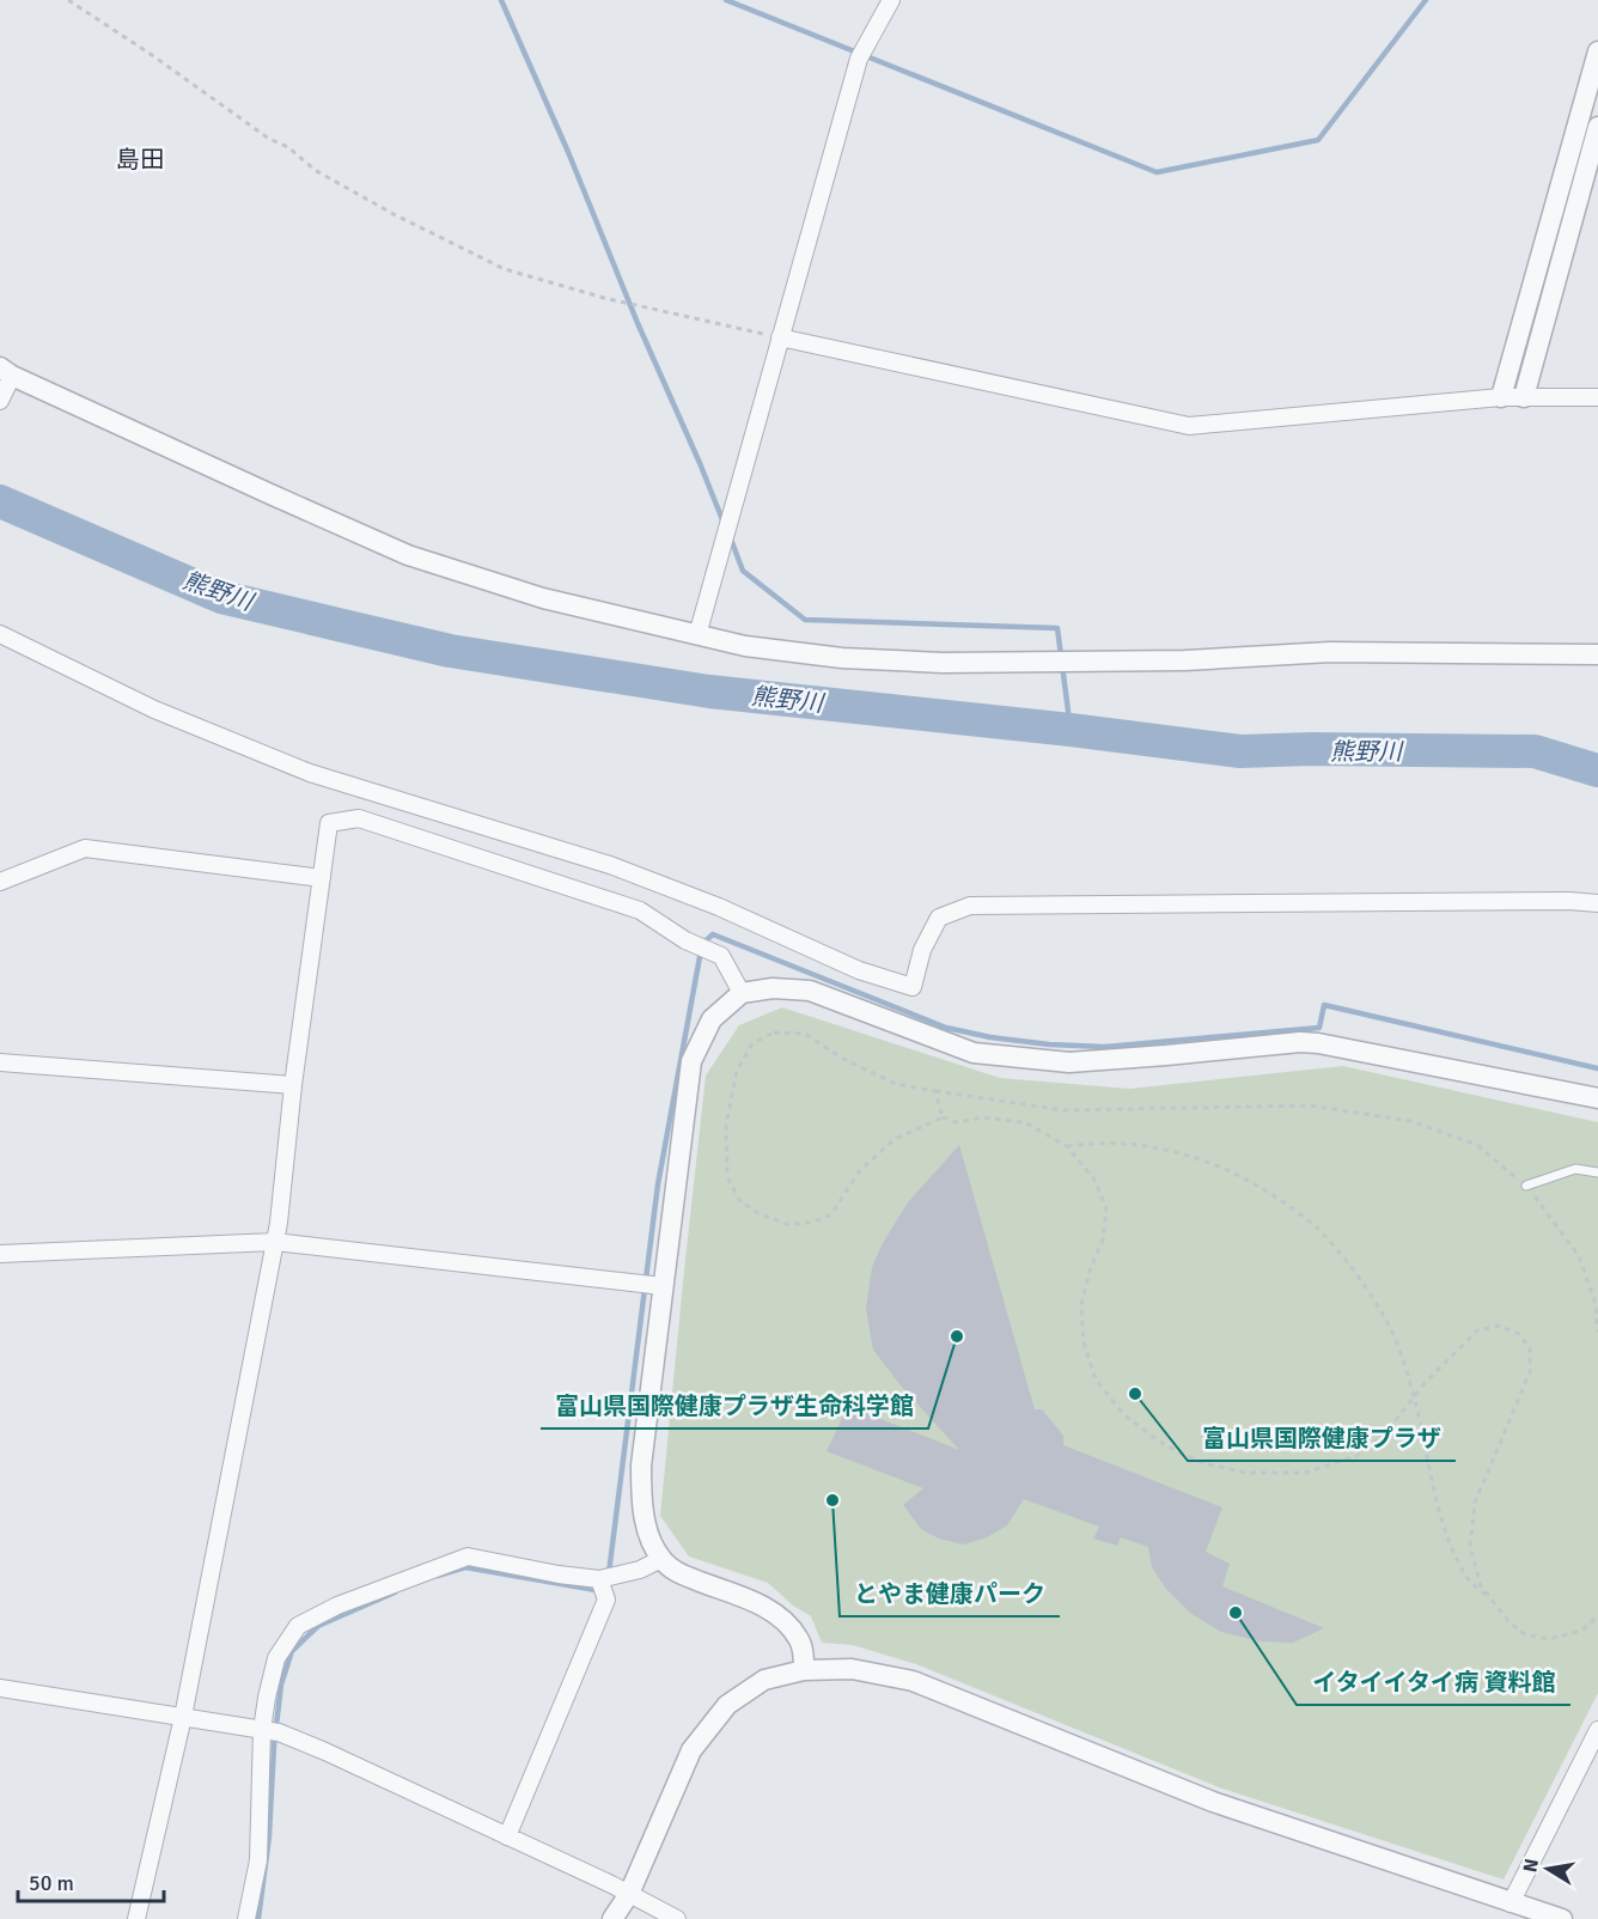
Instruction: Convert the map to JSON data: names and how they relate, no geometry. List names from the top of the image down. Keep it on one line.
{"districts":["島田"],"water":["熊野川"],"places":["富山県国際健康プラザ生命科学館","富山県国際健康プラザ","とやま健康パーク","イタイイタイ病 資料館"],"scale_bar":"50 m","north":"left"}
